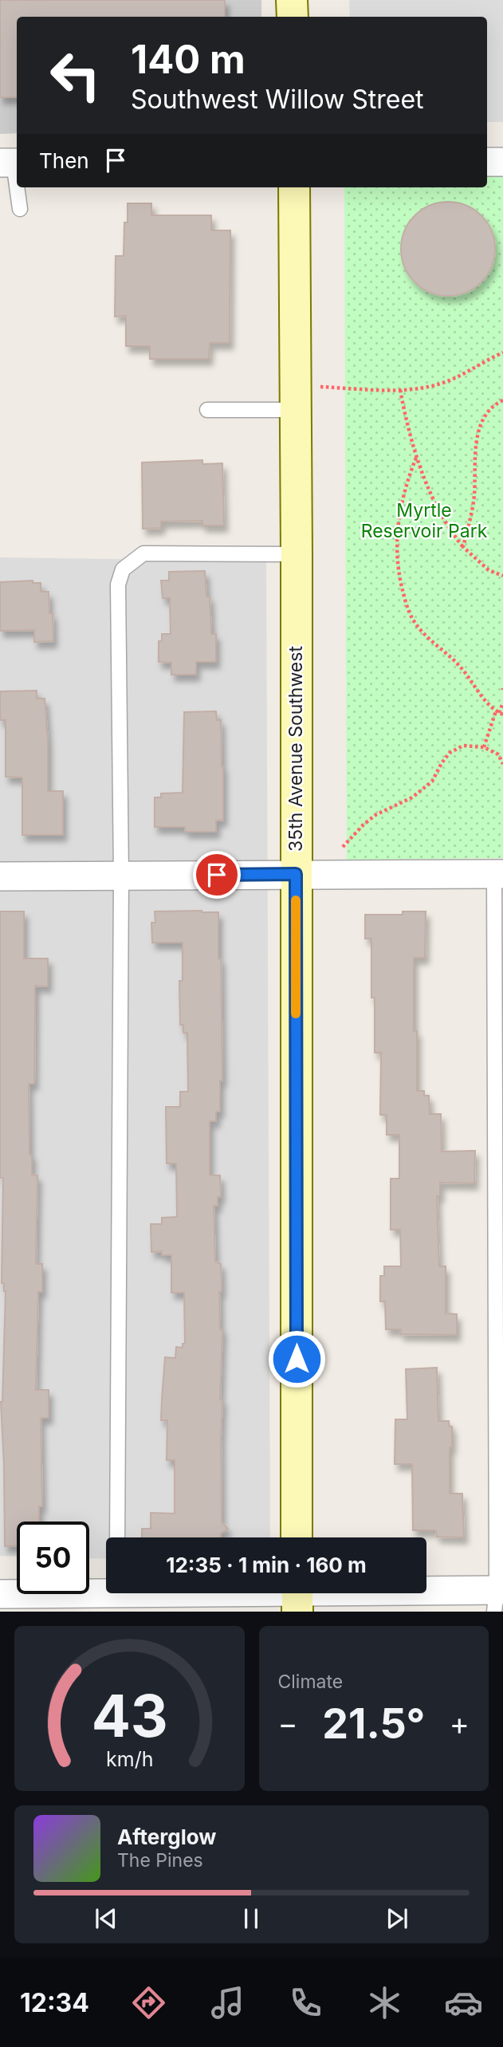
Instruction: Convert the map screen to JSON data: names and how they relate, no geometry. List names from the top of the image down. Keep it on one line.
{"streets":{"main road":["35th Avenue Southwest"]},"parks":["Myrtle Reservoir Park"],"page":{"turn":["140 m","Southwest Willow Street"],"then":"Then","limit":"50","trip":"12:35 · 1 min · 160 m","tile":"Climate","heat":["−","21.5°","+"],"song":["Afterglow","The Pines"],"tabs":"12:34","gauge":["43","km/h"]}}
